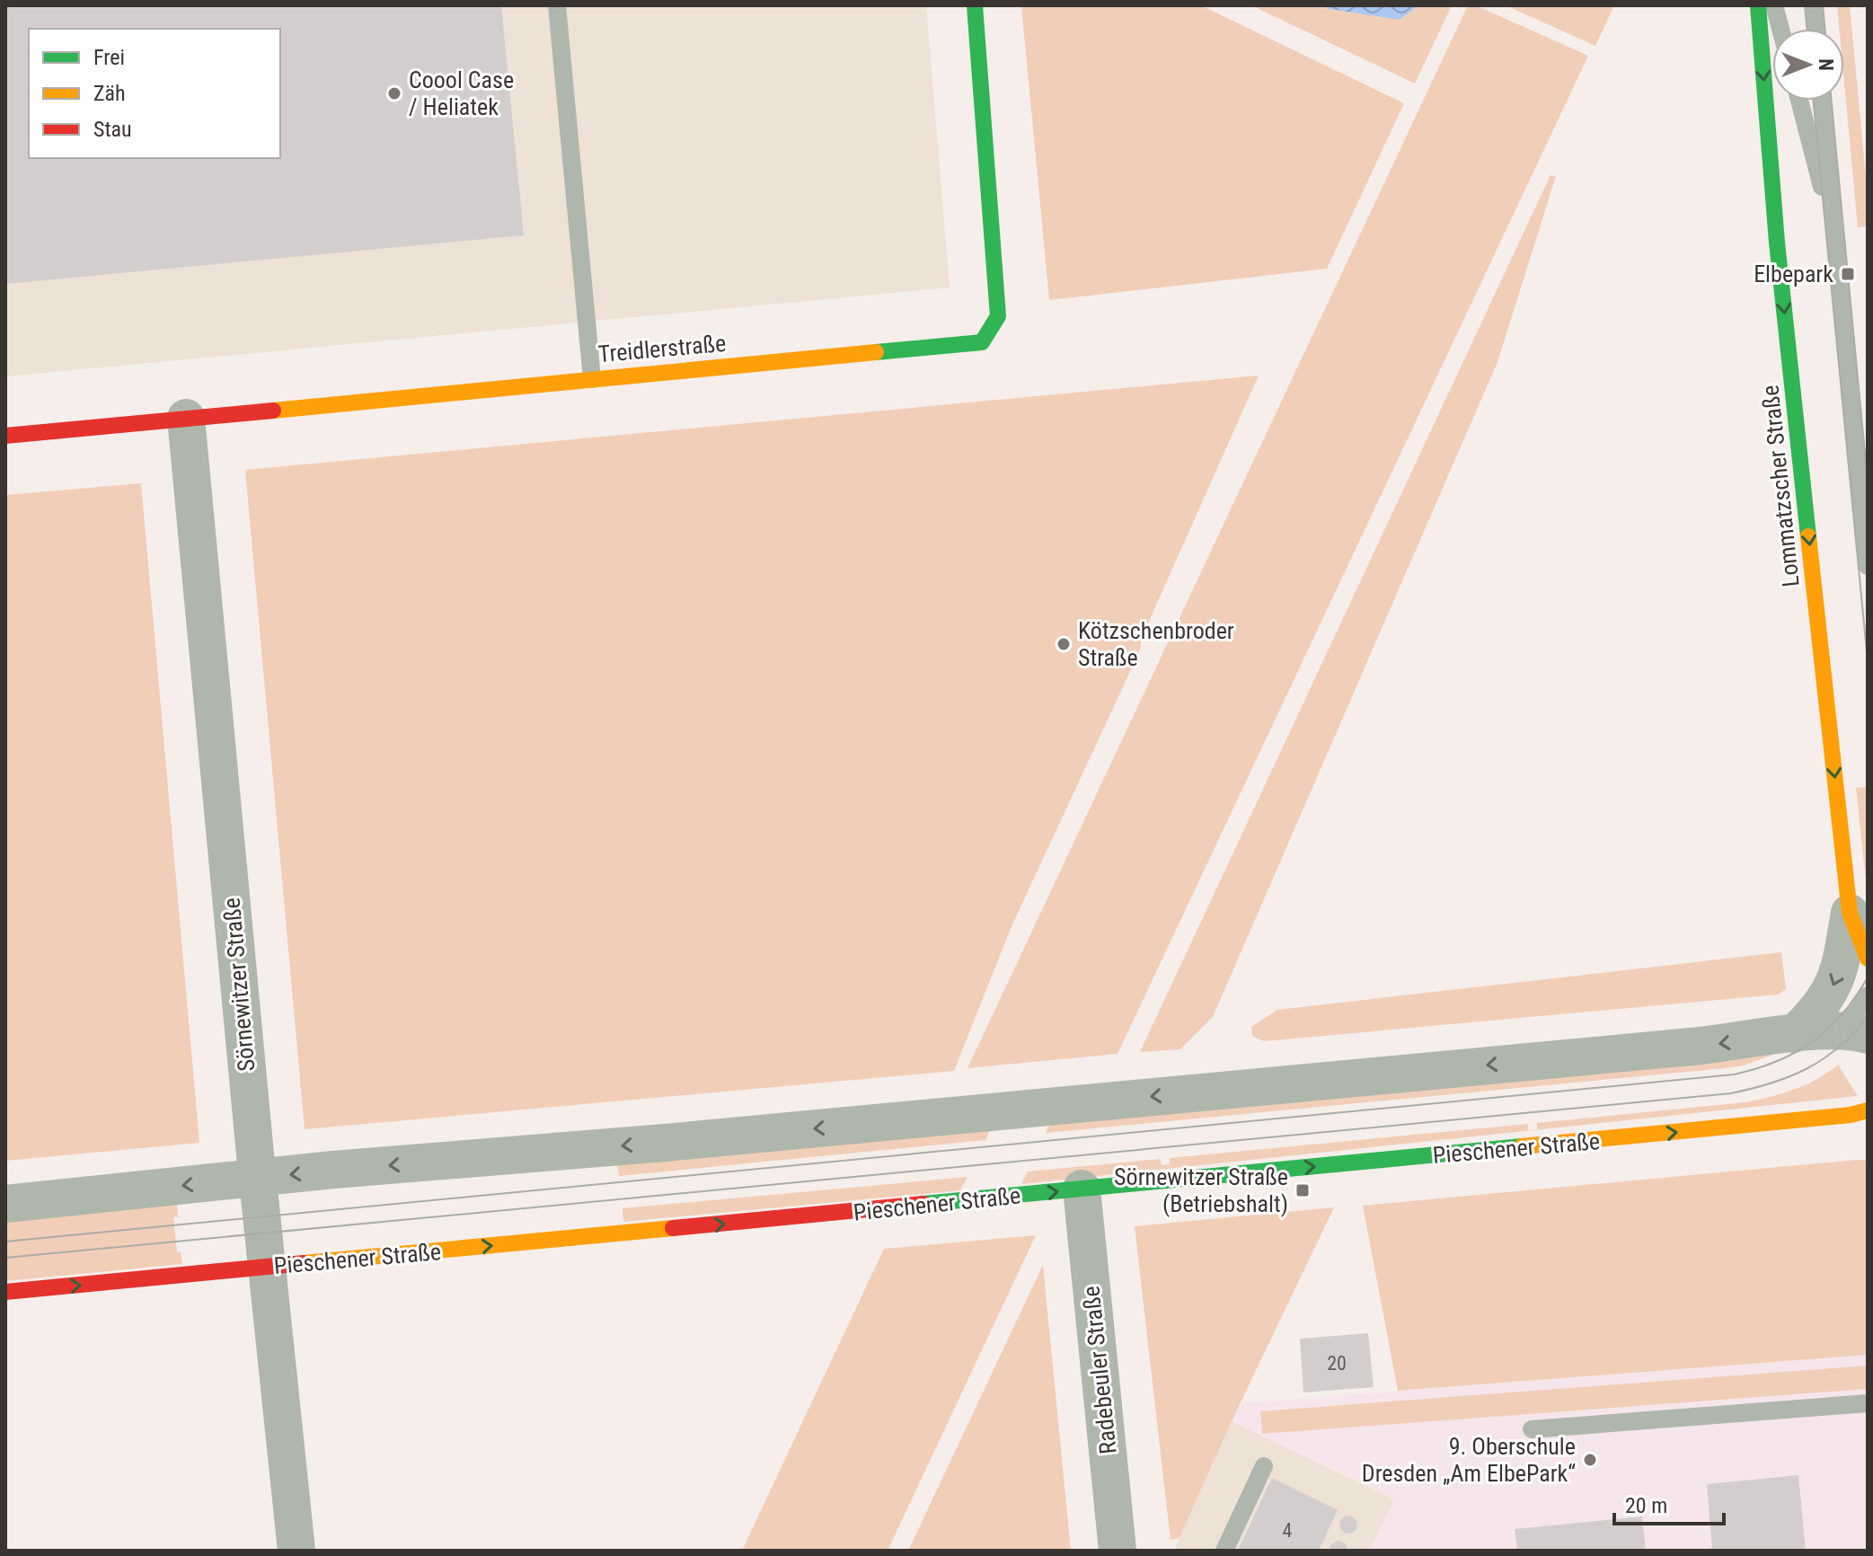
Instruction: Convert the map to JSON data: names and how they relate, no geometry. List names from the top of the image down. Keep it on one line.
{"streets":{"street":["Treidlerstraße","Lommatzscher Straße","Sörnewitzer Straße","Pieschener Straße","Radebeuler Straße"]},"crossings":[["Treidlerstraße","Sörnewitzer Straße"],["Sörnewitzer Straße","Pieschener Straße"],["Pieschener Straße","Radebeuler Straße"]],"one_way":["Lommatzscher Straße"],"places":{"other":["Coool Case / Heliatek","Kötzschenbroder Straße","9. Oberschule Dresden „Am ElbePark“"],"transit":["Elbepark","Sörnewitzer Straße (Betriebshalt)"]},"house_numbers":["20","4"],"legend":["Frei","Zäh","Stau"],"scale_bar":"20 m","north":"right"}
